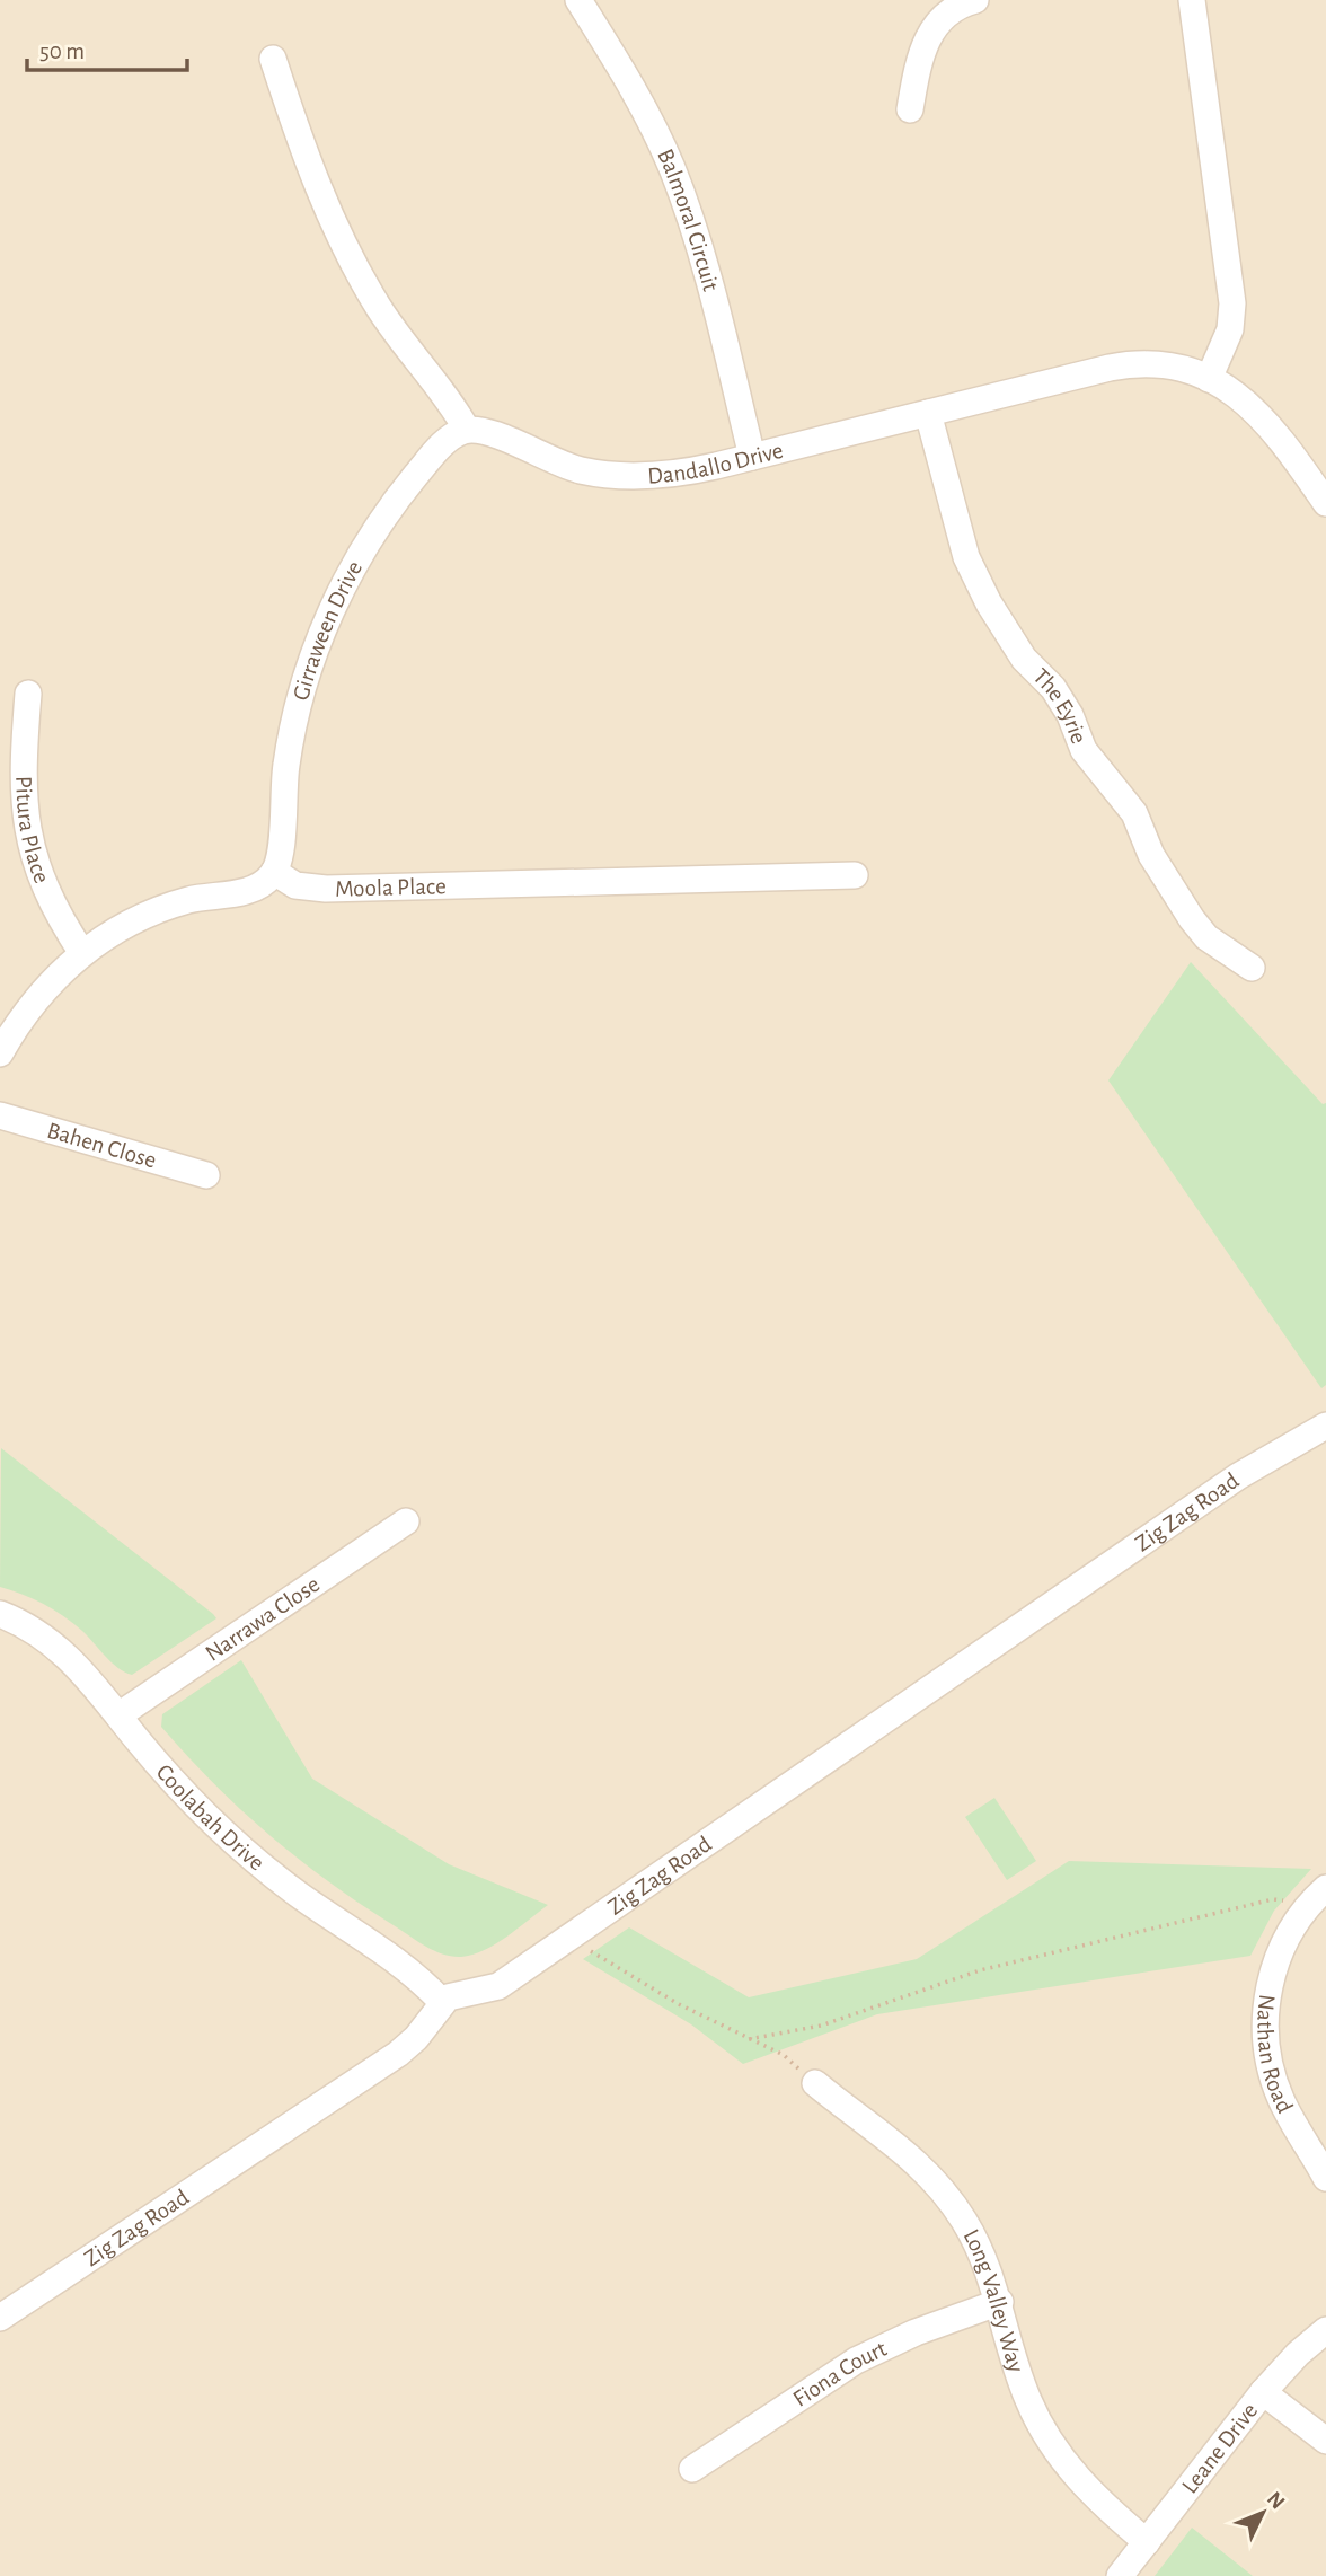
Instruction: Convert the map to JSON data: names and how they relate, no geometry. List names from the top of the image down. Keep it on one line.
{"streets":{"street":["Balmoral Circuit","Dandallo Drive","Girraween Drive","The Eyrie","Pitura Place","Moola Place","Bahen Close","Zig Zag Road","Narrawa Close","Coolabah Drive","Nathan Road","Long Valley Way","Fiona Court","Leane Drive"]},"crossings":[["Balmoral Circuit","Dandallo Drive"],["Dandallo Drive","Girraween Drive"],["Dandallo Drive","The Eyrie"],["Girraween Drive","Moola Place"],["Zig Zag Road","Coolabah Drive"],["Narrawa Close","Coolabah Drive"],["Long Valley Way","Fiona Court"],["Long Valley Way","Leane Drive"]],"scale_bar":"50 m","north":"top right"}
